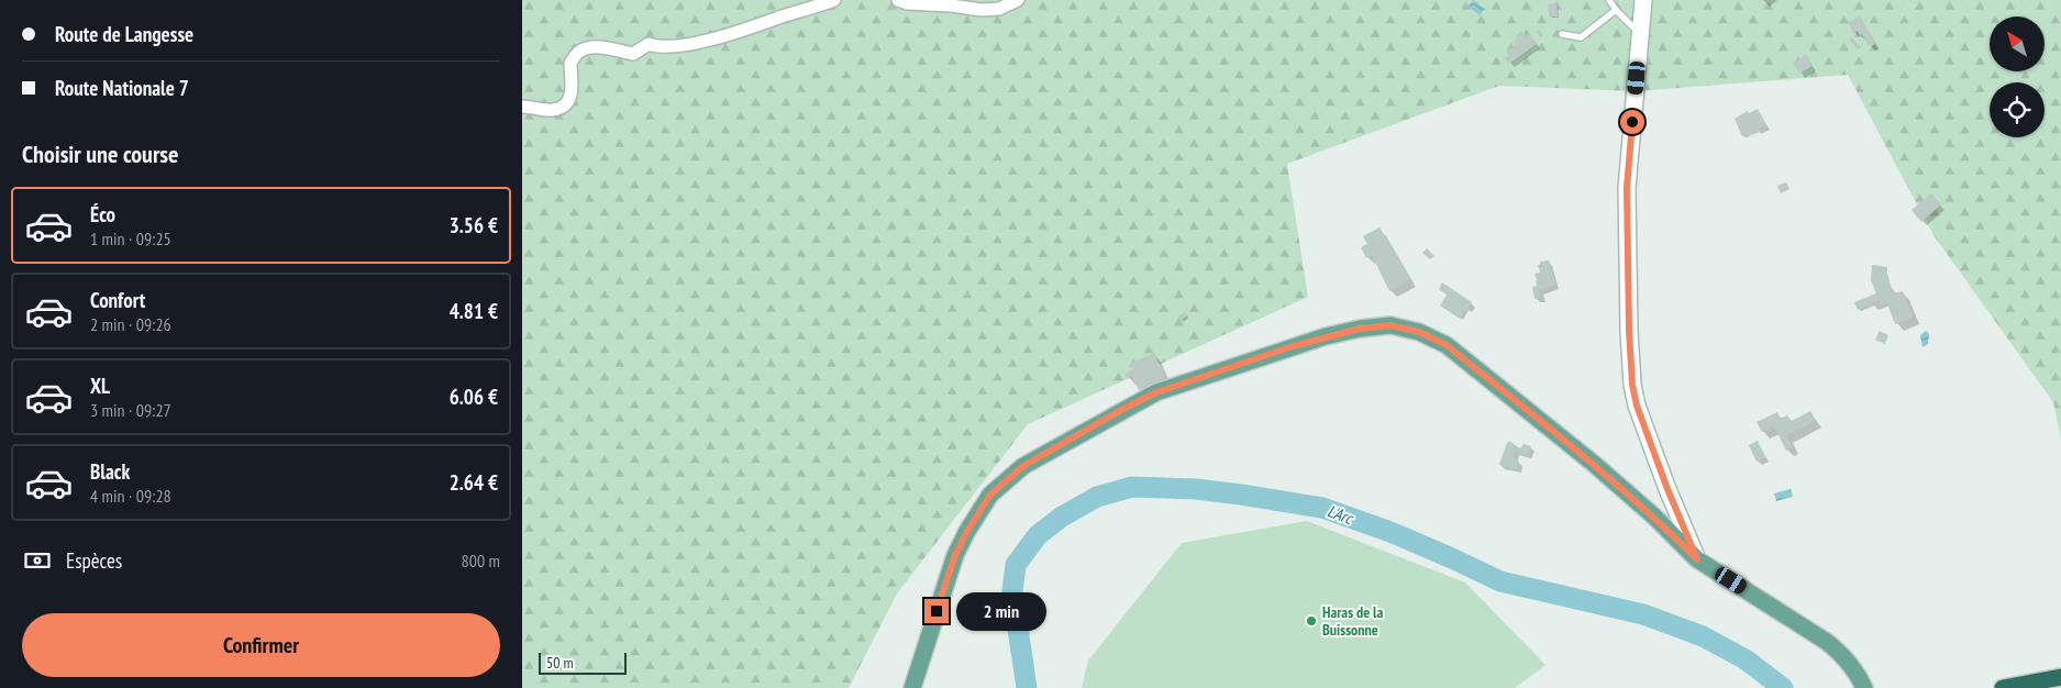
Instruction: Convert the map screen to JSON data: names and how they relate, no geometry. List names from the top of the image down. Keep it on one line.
{"water":["L'Arc"],"places":["Haras de la Buissonne"],"scale_bar":"50 m","north":"top left","page":{"banner":["Route de Langesse","Route Nationale 7"],"heading":"Choisir une course","list":[{"name":"Éco","note":"1 min · 09:25","value":"3.56 €"},{"name":"Confort","note":"2 min · 09:26","value":"4.81 €"},{"name":"XL","note":"3 min · 09:27","value":"6.06 €"},{"name":"Black","note":"4 min · 09:28","value":"2.64 €"}],"pay":["Espèces","800 m"],"bubble":"2 min","buttons":"Confirmer","scale":"50 m"}}
